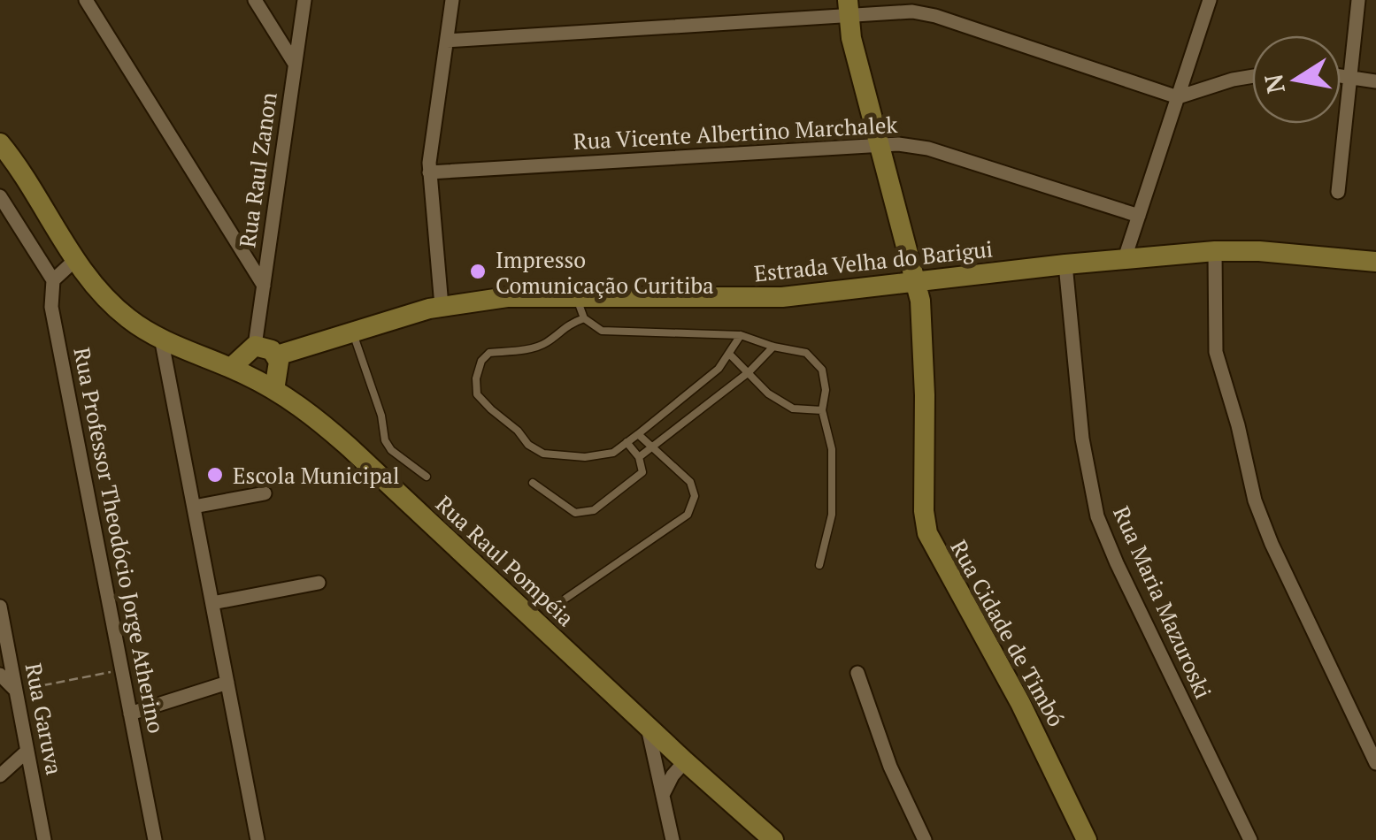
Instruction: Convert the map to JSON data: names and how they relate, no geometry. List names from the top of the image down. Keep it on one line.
{"streets":{"main road":["Estrada Velha do Barigui","Rua Raul Pompéia","Rua Cidade de Timbó"],"street":["Rua Vicente Albertino Marchalek","Rua Raul Zanon","Rua Professor Theodócio Jorge Atherino","Rua Maria Mazuroski","Rua Garuva"]},"crossings":[["Rua Vicente Albertino Marchalek","Rua Cidade de Timbó"],["Estrada Velha do Barigui","Rua Maria Mazuroski"],["Estrada Velha do Barigui","Rua Cidade de Timbó"]],"places":["Impresso Comunicação Curitiba","Escola Municipal"],"north":"left"}
